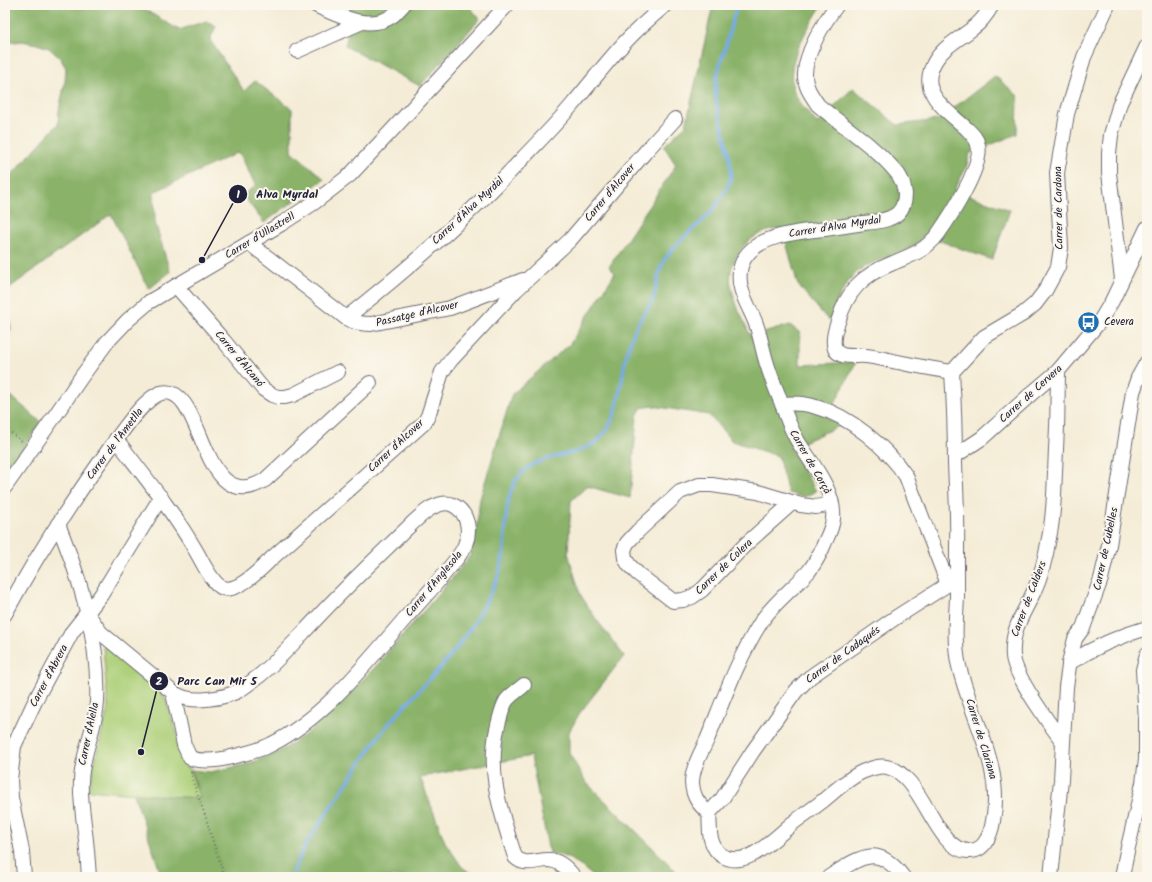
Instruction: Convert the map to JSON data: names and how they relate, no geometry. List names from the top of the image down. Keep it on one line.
{"streets":{"street":["Carrer d'Alcover","Carrer de Cardona","Carrer d'Alva Myrdal","Carrer d'Ullastrell","Passatge d'Alcover","Carrer d'Alcanó","Carrer de Cervera","Carrer de l'Ametlla","Carrer de Corçà","Carrer de Cubelles","Carrer de Colera","Carrer d'Anglesola","Carrer de Calders","Carrer de Cadaqués","Carrer d'Abrera","Carrer d'Alella","Carrer de Clariana"]},"crossings":[["Carrer d'Alcover","Passatge d'Alcover"],["Carrer d'Alcover","Carrer de l'Ametlla"],["Carrer d'Alcover","Carrer d'Abrera"],["Carrer de Cardona","Carrer de Clariana"],["Carrer d'Alva Myrdal","Passatge d'Alcover"],["Carrer d'Alva Myrdal","Carrer de Corçà"],["Carrer d'Ullastrell","Carrer d'Alcanó"],["Carrer de Cervera","Carrer de Calders"],["Carrer de Cervera","Carrer de Clariana"],["Carrer de l'Ametlla","Carrer d'Alella"],["Carrer de Corçà","Carrer de Colera"],["Carrer de Corçà","Carrer de Cadaqués"],["Carrer de Corçà","Carrer de Clariana"],["Carrer de Cubelles","Carrer de Calders"],["Carrer d'Anglesola","Carrer d'Abrera"],["Carrer d'Anglesola","Carrer d'Alella"],["Carrer de Cadaqués","Carrer de Clariana"],["Carrer d'Abrera","Carrer d'Alella"]],"places":{"other":["Alva Myrdal","Parc Can Mir 5"],"bus stop":["Cevera"]}}
